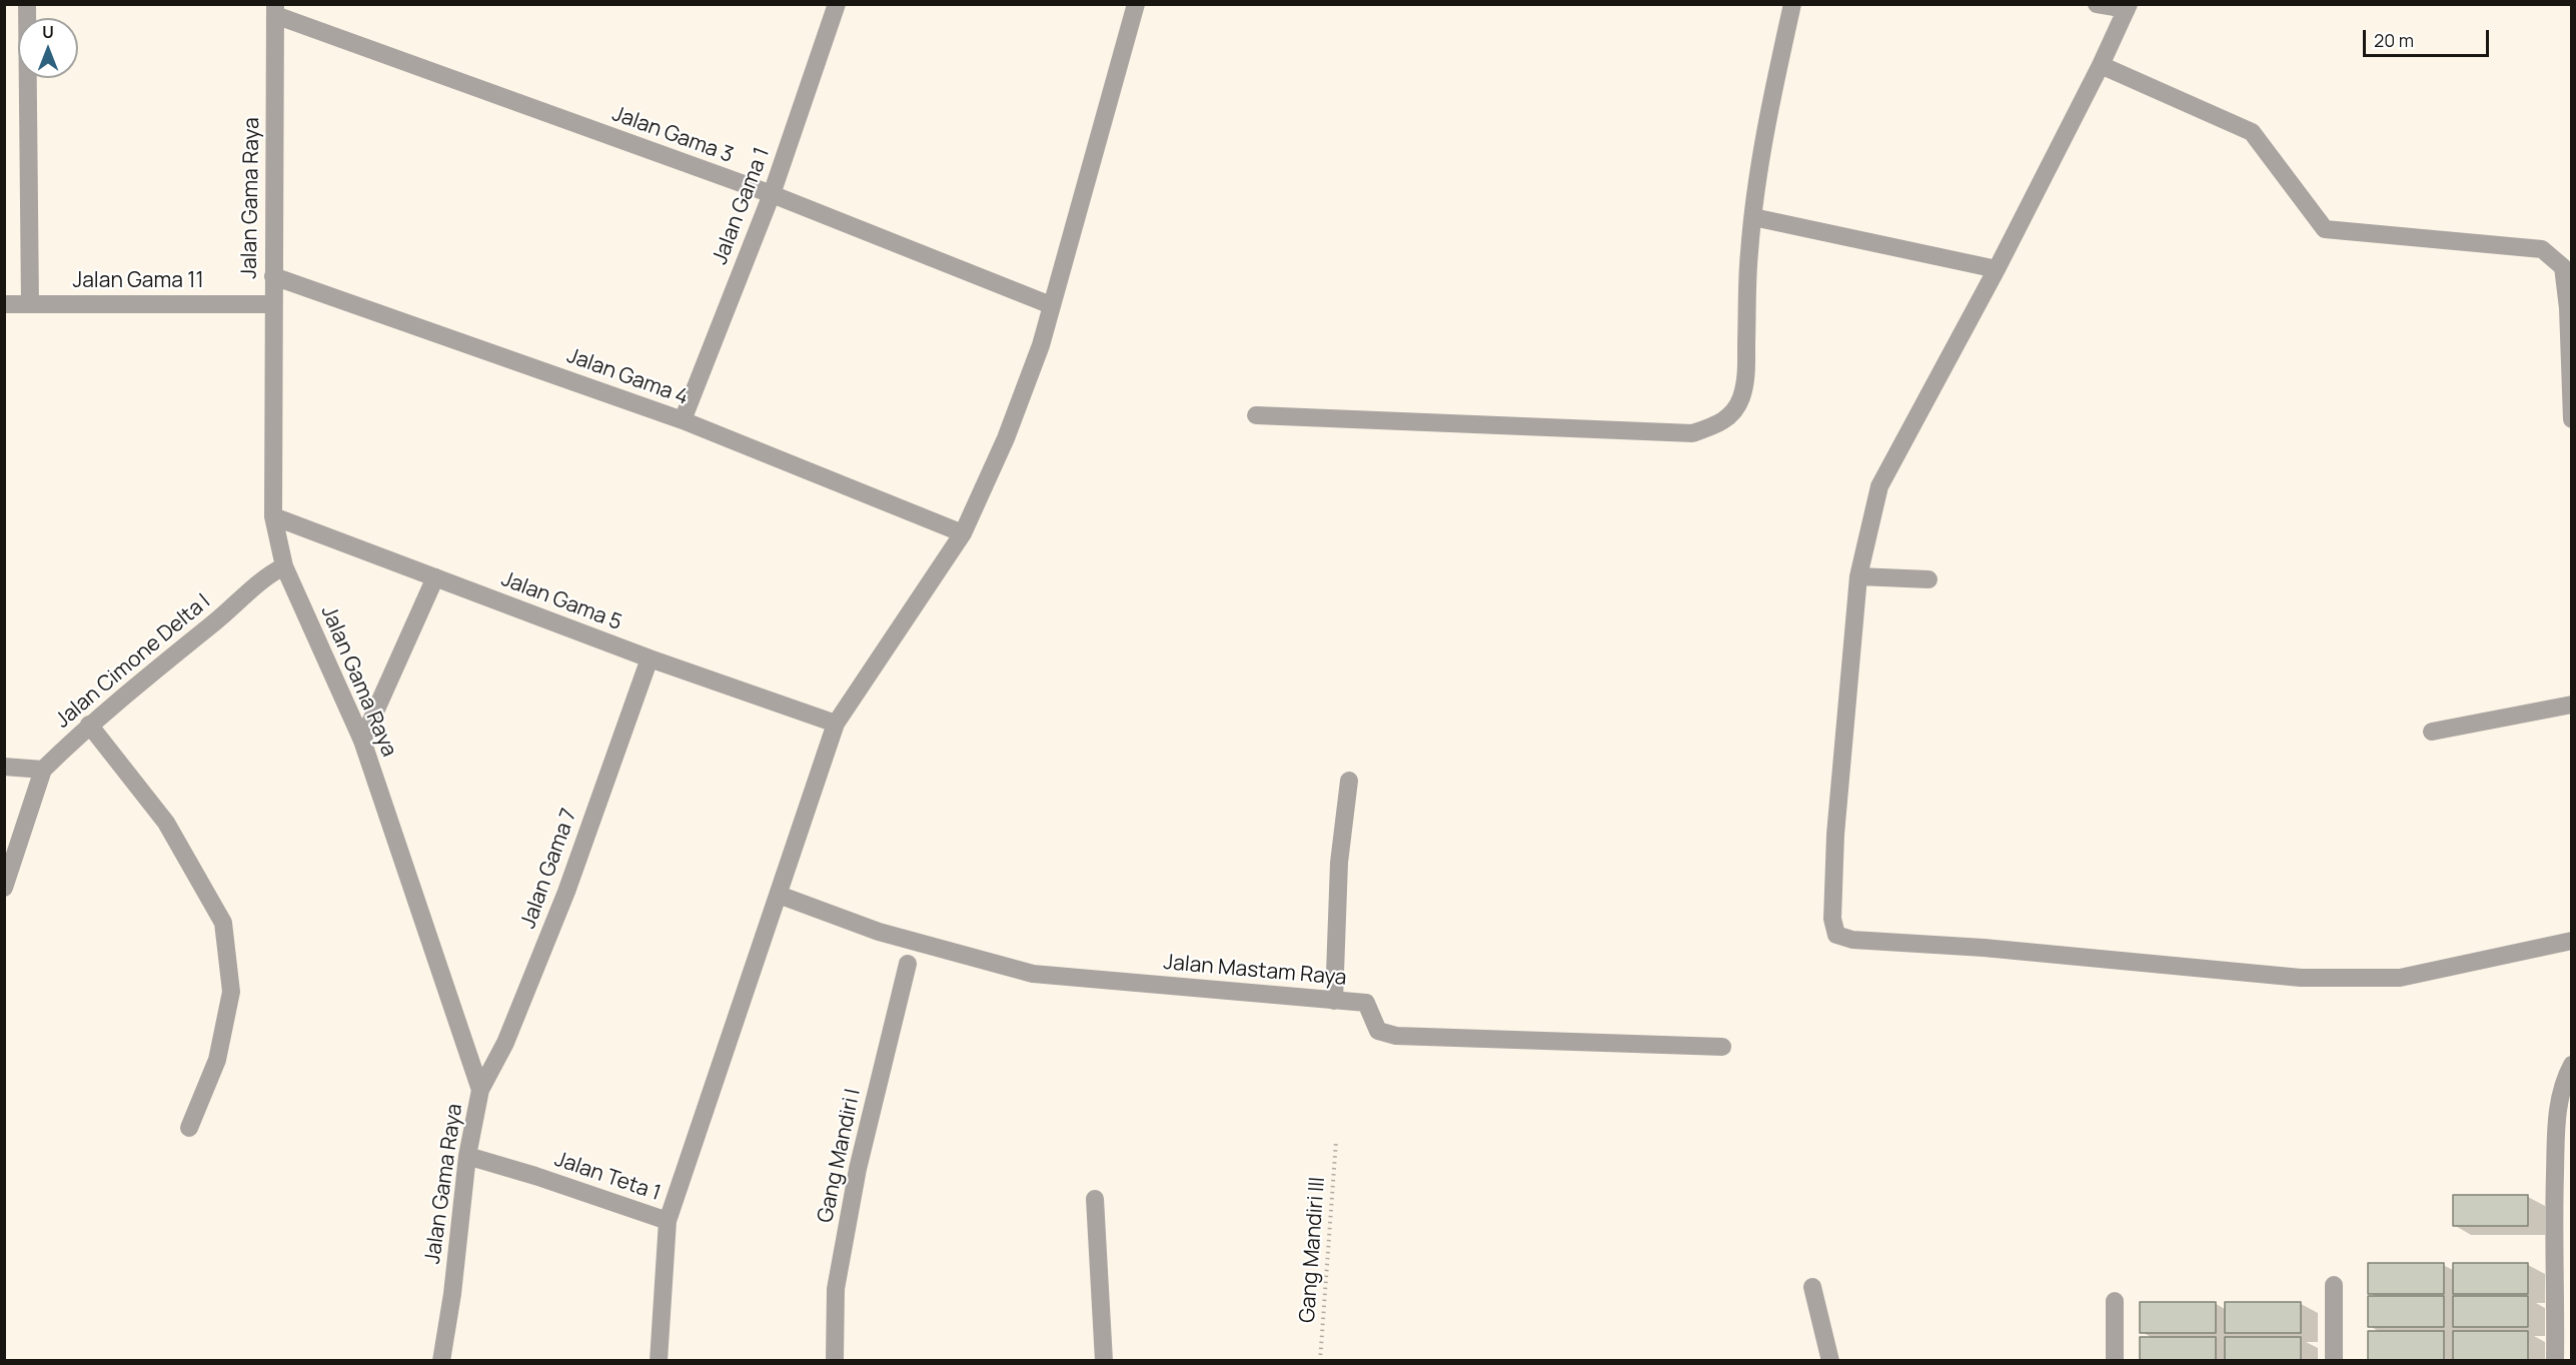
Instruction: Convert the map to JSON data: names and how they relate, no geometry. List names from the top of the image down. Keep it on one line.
{"streets":{"street":["Jalan Gama 3","Jalan Gama Raya","Jalan Gama 1","Jalan Gama 11","Jalan Gama 4","Jalan Gama 5","Jalan Cimone Delta I","Jalan Gama 7","Jalan Mastam Raya","Gang Mandiri I","Jalan Teta 1"],"path":["Gang Mandiri III"]},"crossings":[["Jalan Gama 3","Jalan Gama Raya"],["Jalan Gama 3","Jalan Gama 1"],["Jalan Gama Raya","Jalan Gama 11"],["Jalan Gama Raya","Jalan Gama 4"],["Jalan Gama Raya","Jalan Gama 5"],["Jalan Gama Raya","Jalan Cimone Delta I"],["Jalan Gama Raya","Jalan Gama 7"],["Jalan Gama Raya","Jalan Teta 1"],["Jalan Gama 1","Jalan Gama 4"],["Jalan Gama 5","Jalan Gama 7"]],"scale_bar":"20 m","north":"top"}
